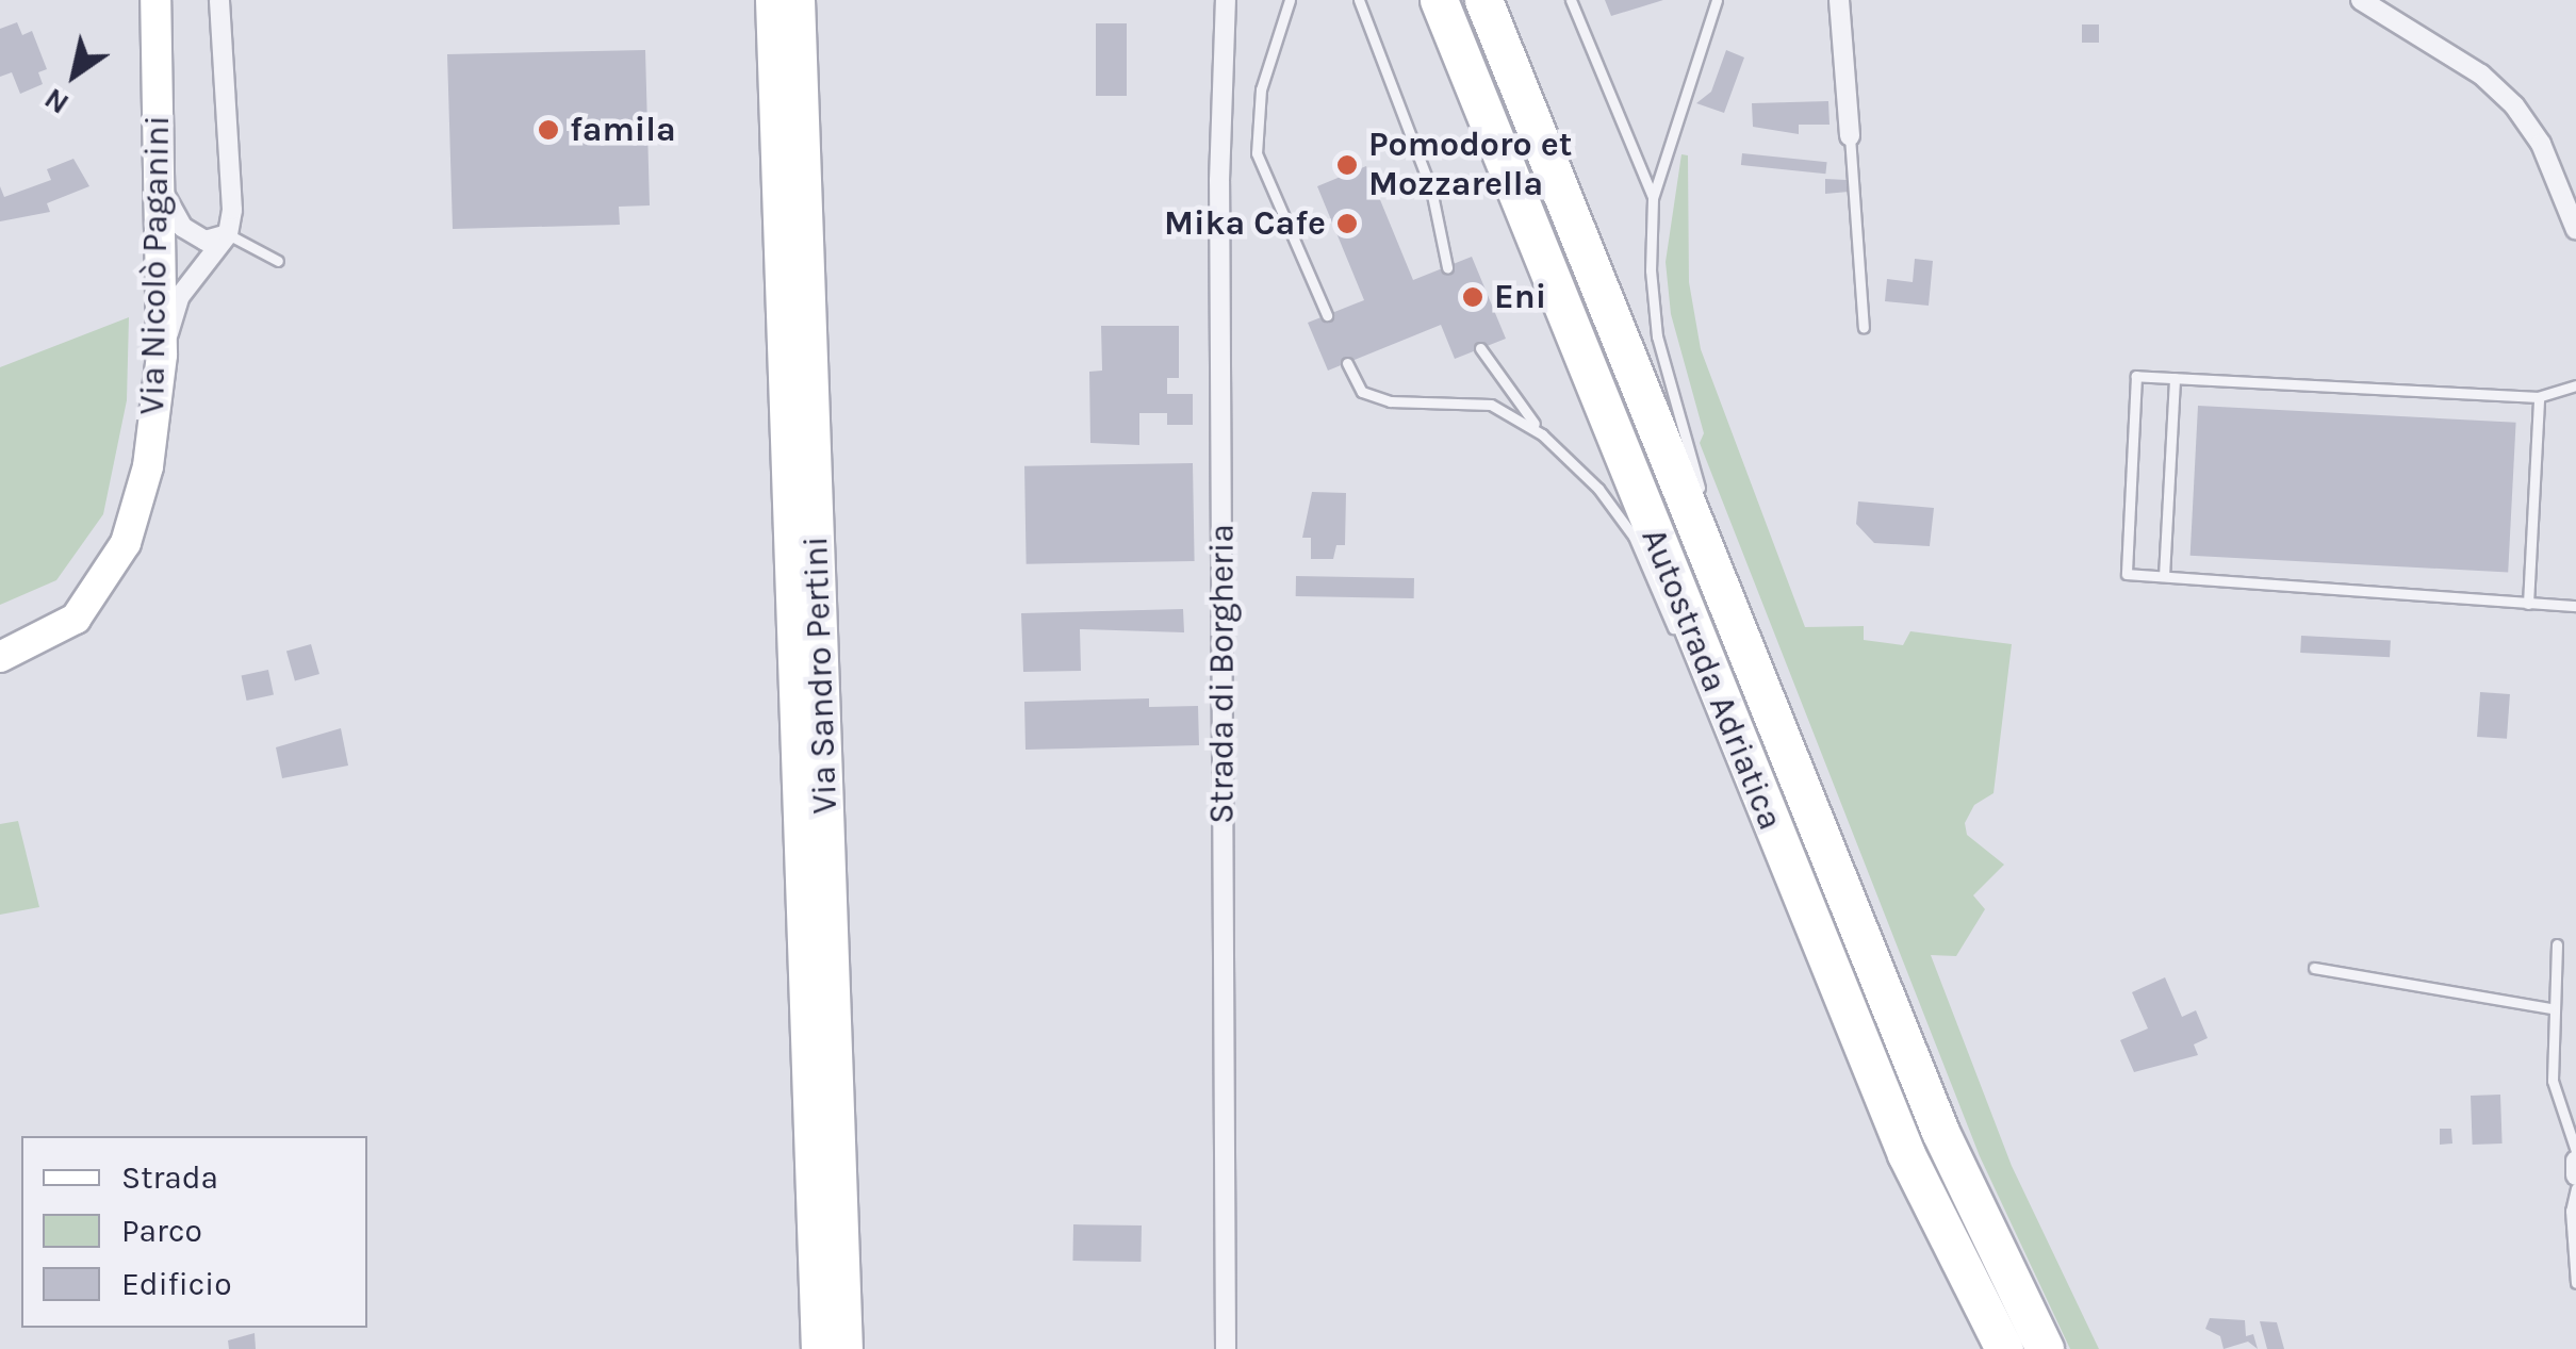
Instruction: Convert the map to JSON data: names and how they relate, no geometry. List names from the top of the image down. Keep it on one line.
{"streets":{"highway":["Autostrada Adriatica"],"main road":["Via Sandro Pertini"],"street":["Via Nicolò Paganini","Strada di Borgheria"]},"places":["famila","Pomodoro et Mozzarella","Mika Cafe","Eni"],"legend":["Strada","Parco","Edificio"],"north":"bottom left"}
